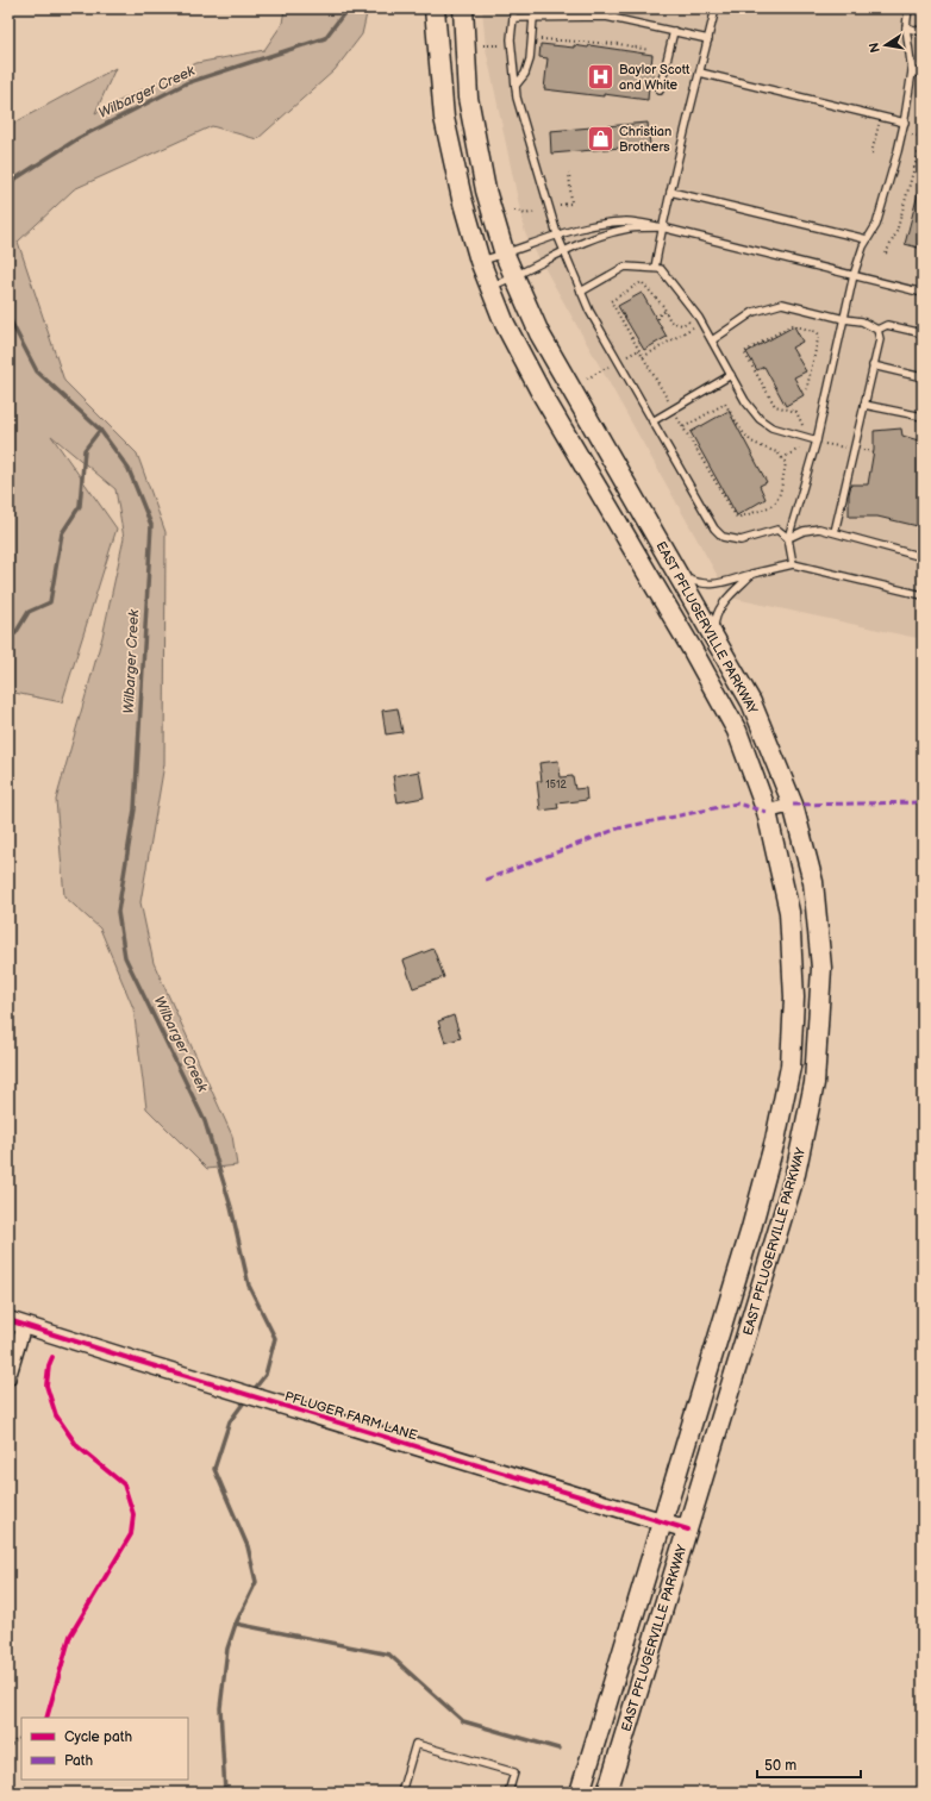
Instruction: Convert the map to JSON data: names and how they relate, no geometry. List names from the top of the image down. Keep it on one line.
{"streets":{"main road":["EAST PFLUGERVILLE PARKWAY"],"street":["PFLUGER FARM LANE"]},"crossings":[["EAST PFLUGERVILLE PARKWAY","PFLUGER FARM LANE"]],"water":["Wilbarger Creek"],"places":{"hospital":["Baylor Scott and White"],"shop":["Christian Brothers"]},"house_numbers":["1512"],"legend":["Cycle path","Path"],"scale_bar":"50 m","north":"left"}
